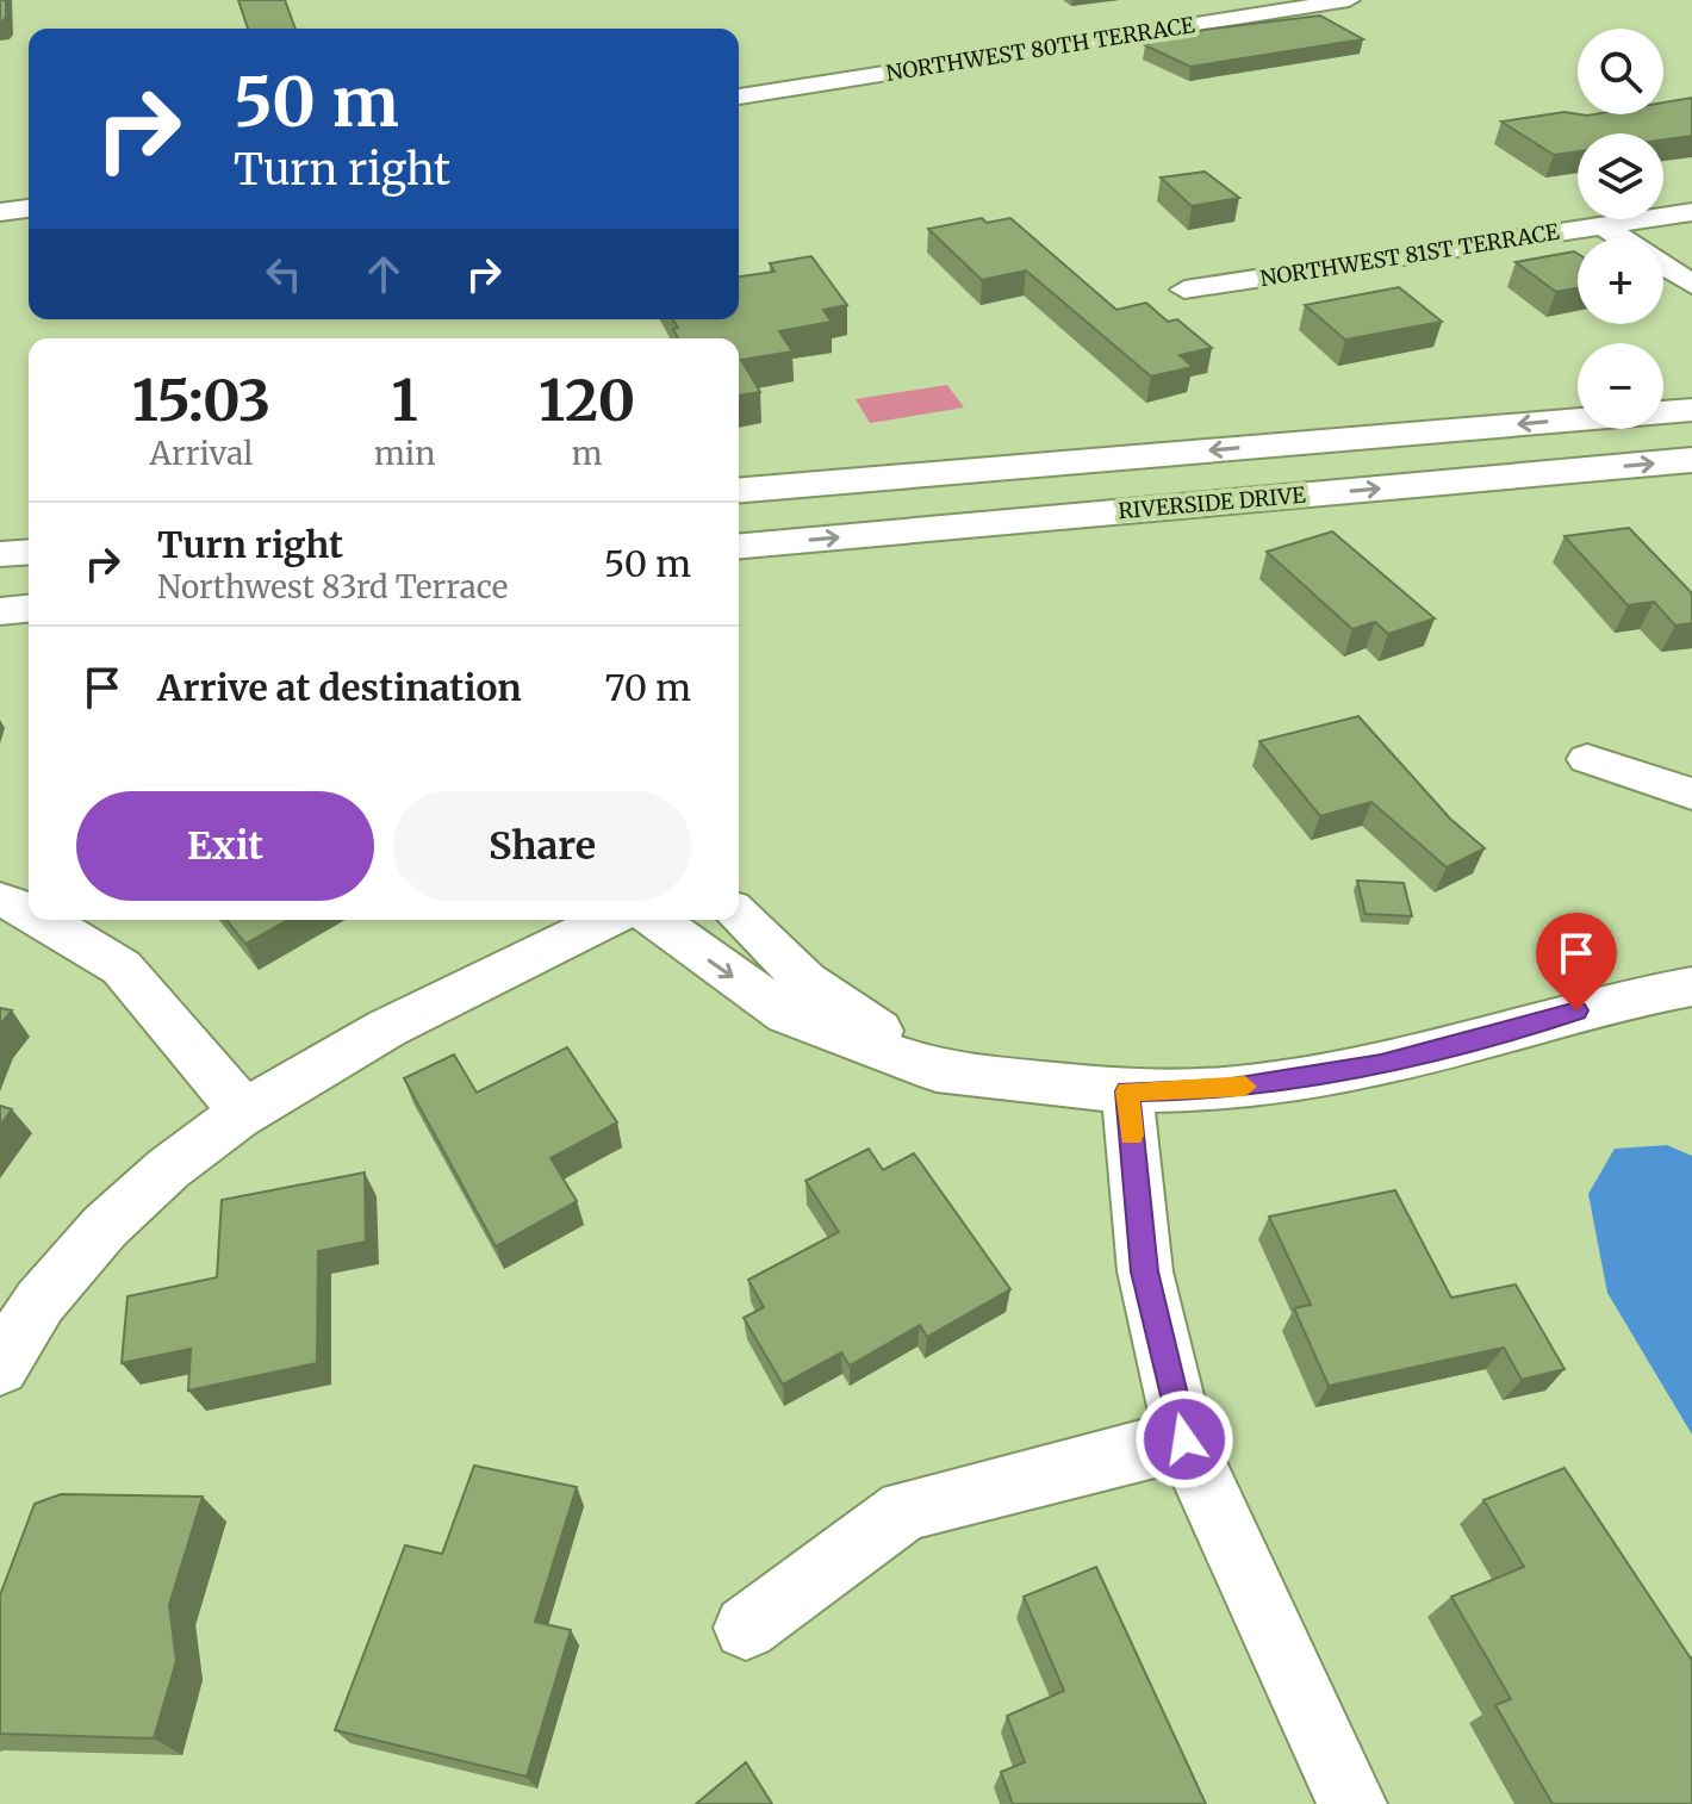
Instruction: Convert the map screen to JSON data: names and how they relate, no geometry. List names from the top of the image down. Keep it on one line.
{"streets":{"street":["NORTHWEST 80TH TERRACE","NORTHWEST 81ST TERRACE","RIVERSIDE DRIVE"]},"page":{"map_buttons":["+","−"],"turn":["50 m","Turn right"],"eta":["15:03","Arrival","1","min","120","m"],"list":[{"name":"Turn right","note":"Northwest 83rd Terrace","value":"50 m"},{"name":"Arrive at destination","value":"70 m"}],"buttons":["Exit","Share"]}}
